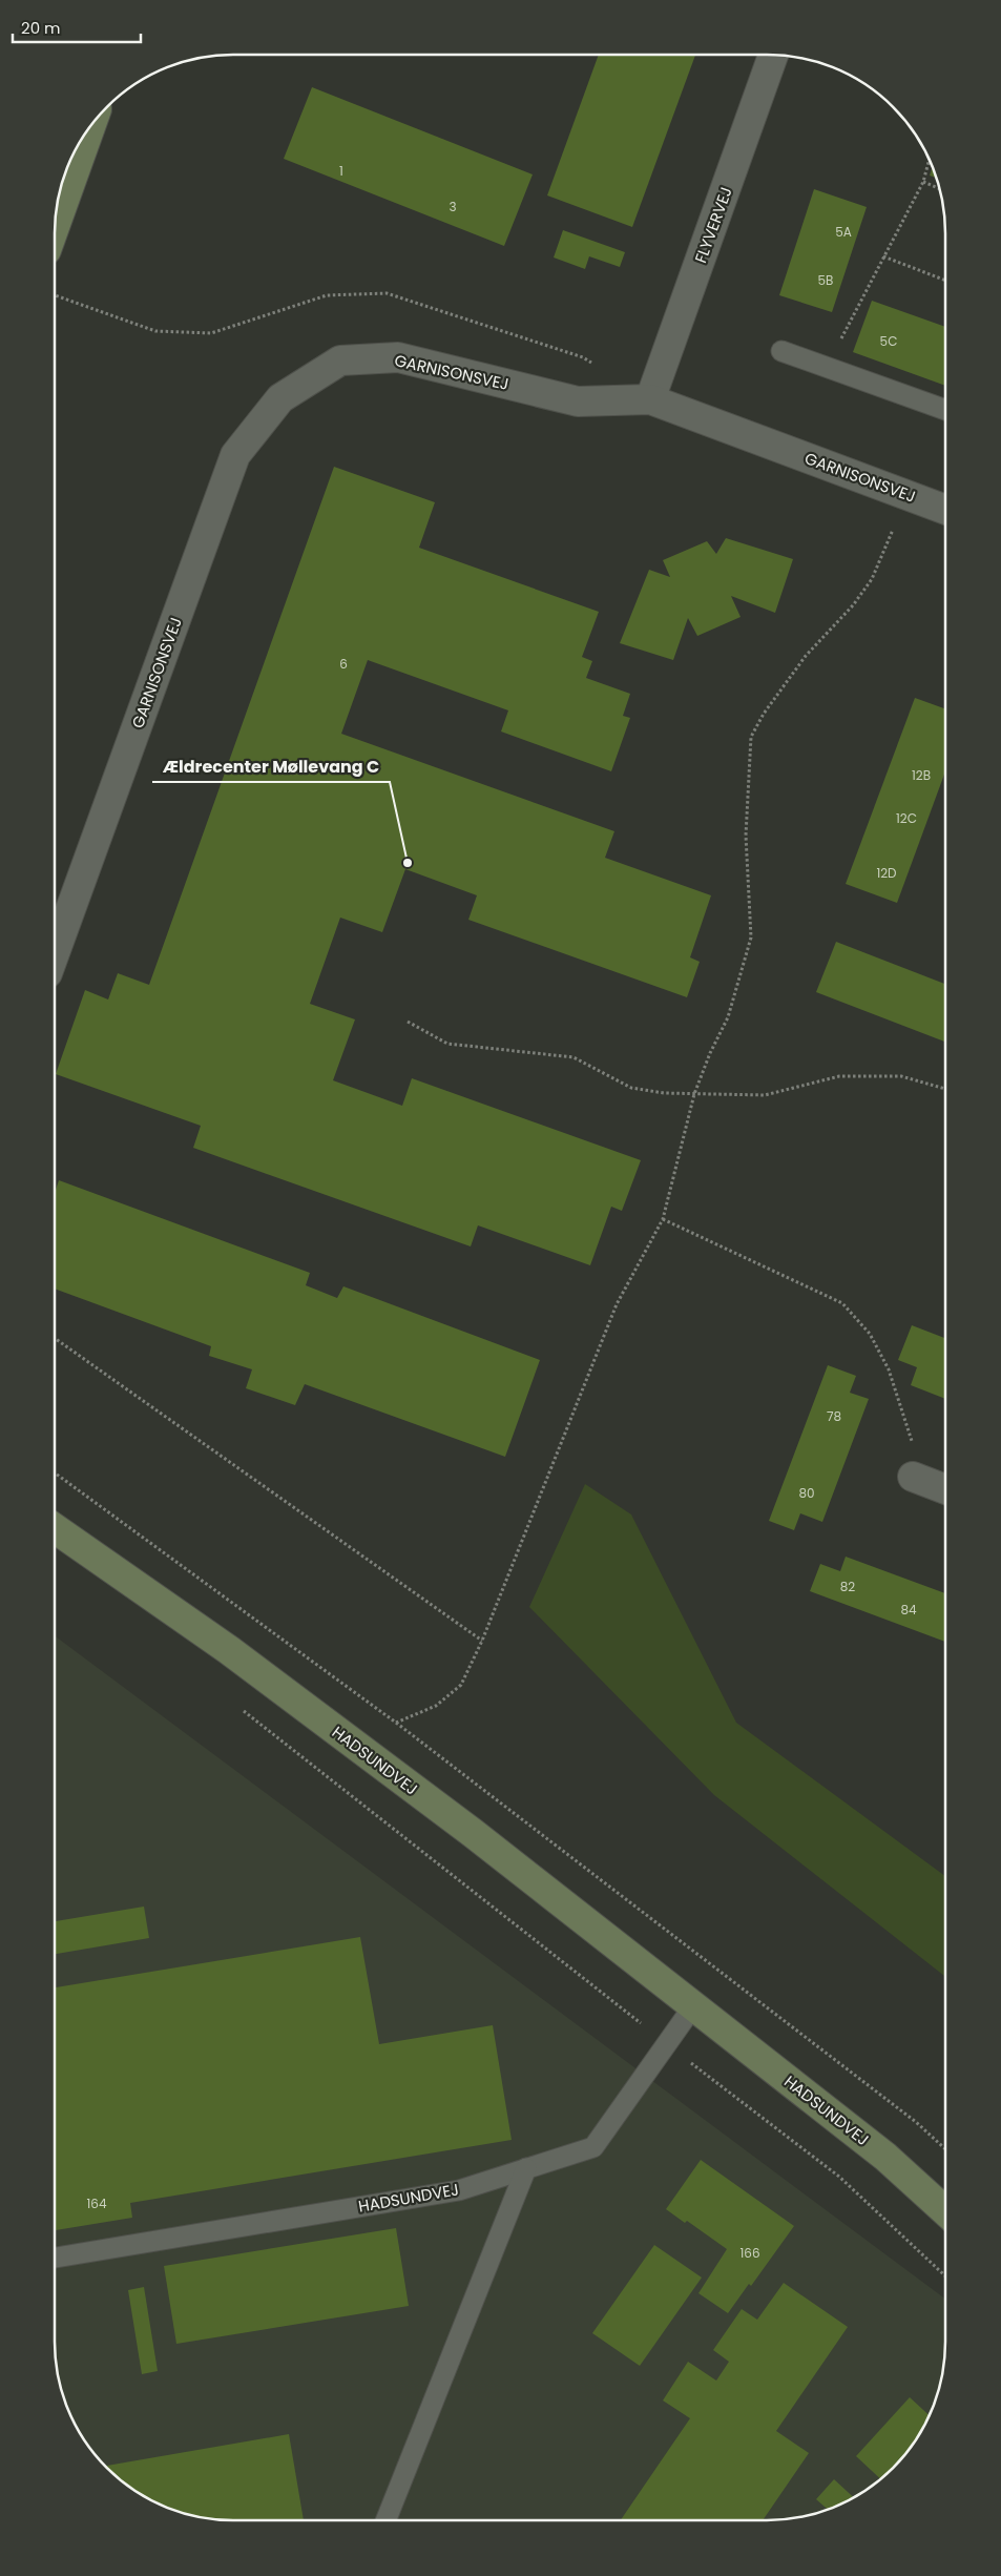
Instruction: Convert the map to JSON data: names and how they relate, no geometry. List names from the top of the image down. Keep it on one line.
{"streets":{"main road":["HADSUNDVEJ"],"street":["FLYVERVEJ","GARNISONSVEJ"]},"crossings":[["FLYVERVEJ","GARNISONSVEJ"]],"places":["Ældrecenter Møllevang C"],"house_numbers":["1","3","5A","5B","5C","6","12B","12C","12D","78","80","82","84","164","166"],"scale_bar":"20 m"}
